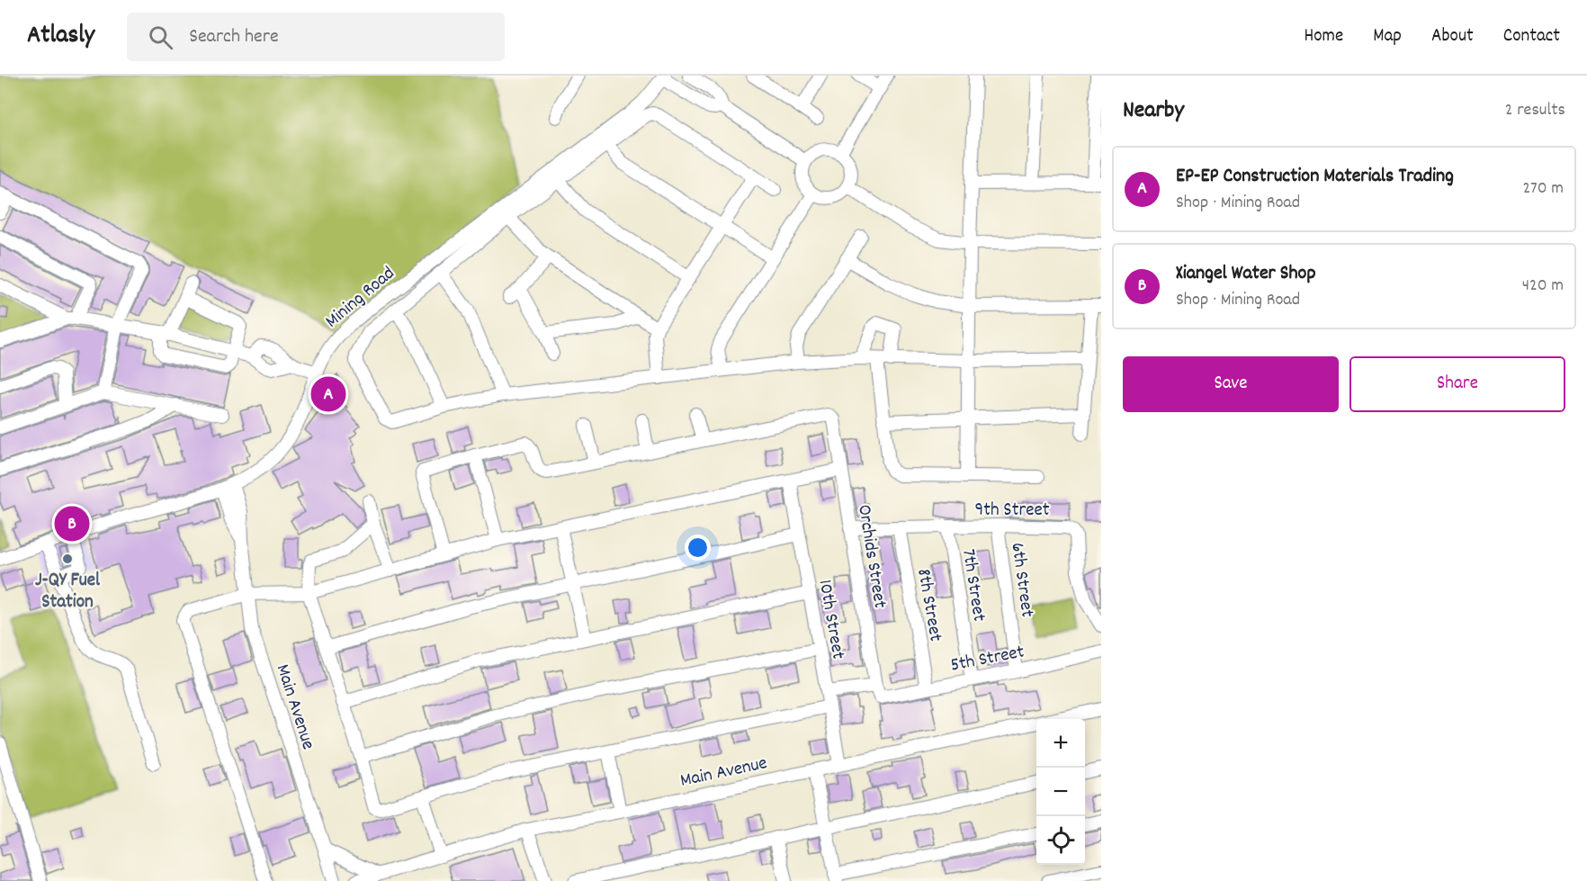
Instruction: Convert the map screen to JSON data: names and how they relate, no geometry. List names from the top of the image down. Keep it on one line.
{"streets":{"street":["Mining Road","9th Street","Orchids Street","6th Street","7th Street","8th Street","10th Street","5th Street","Main Avenue"]},"crossings":[["Mining Road","Main Avenue"],["9th Street","Orchids Street"],["9th Street","6th Street"],["9th Street","7th Street"],["9th Street","8th Street"],["Orchids Street","5th Street"],["6th Street","5th Street"],["7th Street","5th Street"],["8th Street","5th Street"],["10th Street","5th Street"],["10th Street","Main Avenue"]],"places":["J-QY Fuel Station"],"page":{"header":"Atlasly","search":"Search here","nav":["Home","Map","About","Contact"],"heading":["Nearby","2 results"],"list":[{"mark":"A","name":"EP-EP Construction Materials Trading","note":"Shop · Mining Road","value":"270 m"},{"mark":"B","name":"Xiangel Water Shop","note":"Shop · Mining Road","value":"420 m"}],"buttons":["Save","Share"],"pins":["A","B"],"map_buttons":["+","−"]}}
